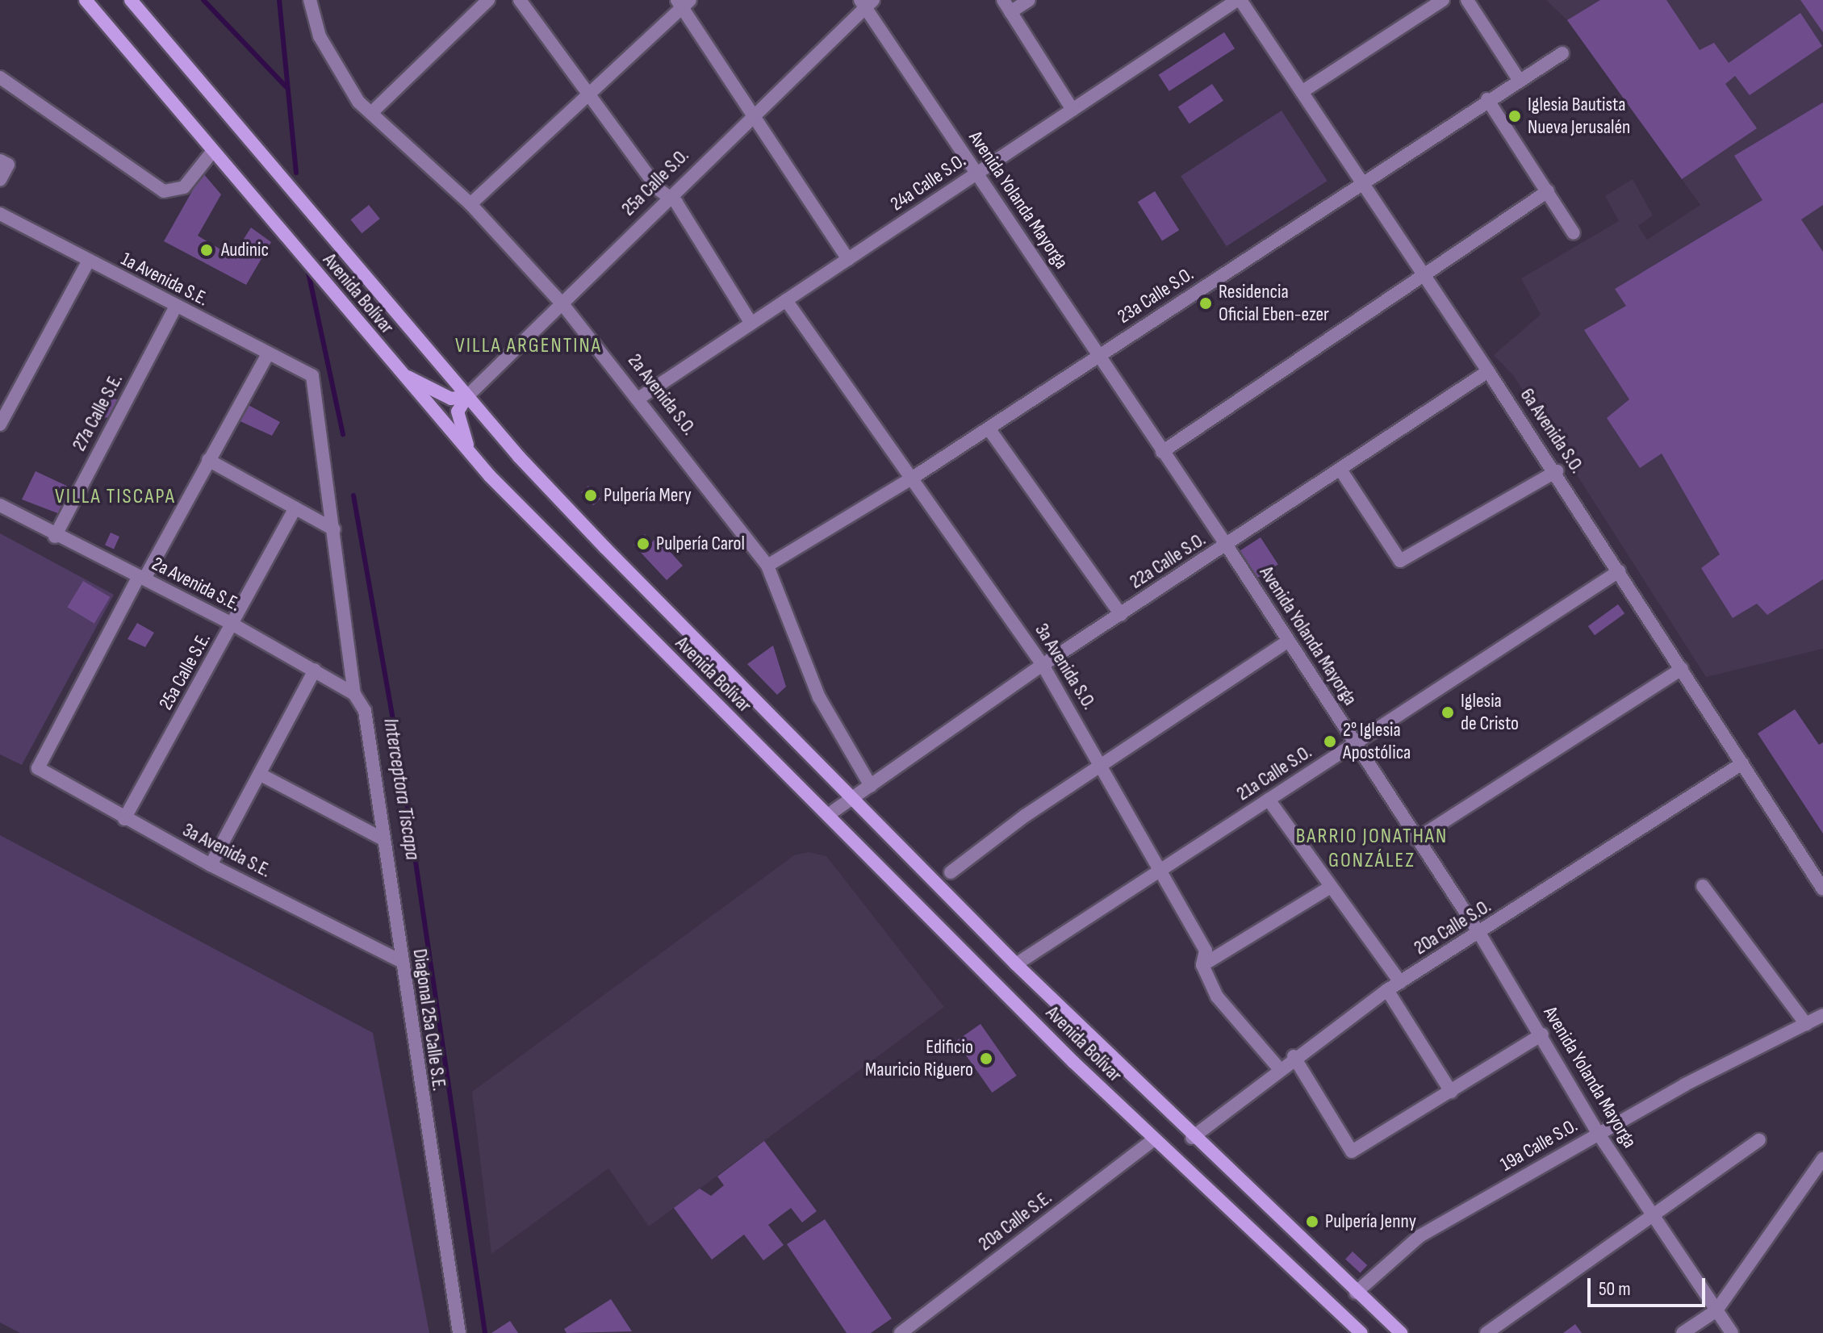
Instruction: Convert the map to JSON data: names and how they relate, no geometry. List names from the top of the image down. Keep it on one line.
{"streets":{"main road":["Avenida Bolívar"],"street":["25a Calle S.O.","24a Calle S.O.","Avenida Yolanda Mayorga","1a Avenida S.E.","23a Calle S.O.","2a Avenida S.O.","27a Calle S.E.","6a Avenida S.O.","22a Calle S.O.","2a Avenida S.E.","3a Avenida S.O.","25a Calle S.E.","21a Calle S.O.","3a Avenida S.E.","20a Calle S.O.","Diagonal 25a Calle S.E.","19a Calle S.O.","20a Calle S.E."]},"crossings":[["25a Calle S.O.","Avenida Yolanda Mayorga"],["25a Calle S.O.","Avenida Bolívar"],["25a Calle S.O.","2a Avenida S.O."],["24a Calle S.O.","Avenida Yolanda Mayorga"],["24a Calle S.O.","2a Avenida S.O."],["24a Calle S.O.","6a Avenida S.O."],["24a Calle S.O.","3a Avenida S.O."],["Avenida Yolanda Mayorga","23a Calle S.O."],["Avenida Yolanda Mayorga","22a Calle S.O."],["Avenida Yolanda Mayorga","21a Calle S.O."],["Avenida Yolanda Mayorga","20a Calle S.O."],["Avenida Yolanda Mayorga","19a Calle S.O."],["1a Avenida S.E.","27a Calle S.E."],["Avenida Bolívar","21a Calle S.O."],["Avenida Bolívar","20a Calle S.O."],["Avenida Bolívar","19a Calle S.O."],["Avenida Bolívar","20a Calle S.E."],["23a Calle S.O.","2a Avenida S.O."],["23a Calle S.O.","6a Avenida S.O."],["23a Calle S.O.","3a Avenida S.O."],["2a Avenida S.O.","22a Calle S.O."],["27a Calle S.E.","2a Avenida S.E."],["6a Avenida S.O.","22a Calle S.O."],["6a Avenida S.O.","21a Calle S.O."],["6a Avenida S.O.","20a Calle S.O."],["22a Calle S.O.","3a Avenida S.O."],["2a Avenida S.E.","25a Calle S.E."],["2a Avenida S.E.","3a Avenida S.E."],["2a Avenida S.E.","Diagonal 25a Calle S.E."],["3a Avenida S.O.","21a Calle S.O."],["3a Avenida S.O.","20a Calle S.O."],["25a Calle S.E.","3a Avenida S.E."],["3a Avenida S.E.","Diagonal 25a Calle S.E."]],"districts":["VILLA ARGENTINA","VILLA TISCAPA","BARRIO JONATHAN GONZÁLEZ"],"water":["Interceptora Tiscapa"],"places":["Iglesia Bautista Nueva Jerusalén","Audinic","Residencia Oficial Eben-ezer","Pulpería Mery","Pulpería Carol","Iglesia de Cristo","2° Iglesia Apostólica","Edificio Mauricio Riguero","Pulpería Jenny"],"scale_bar":"50 m"}
